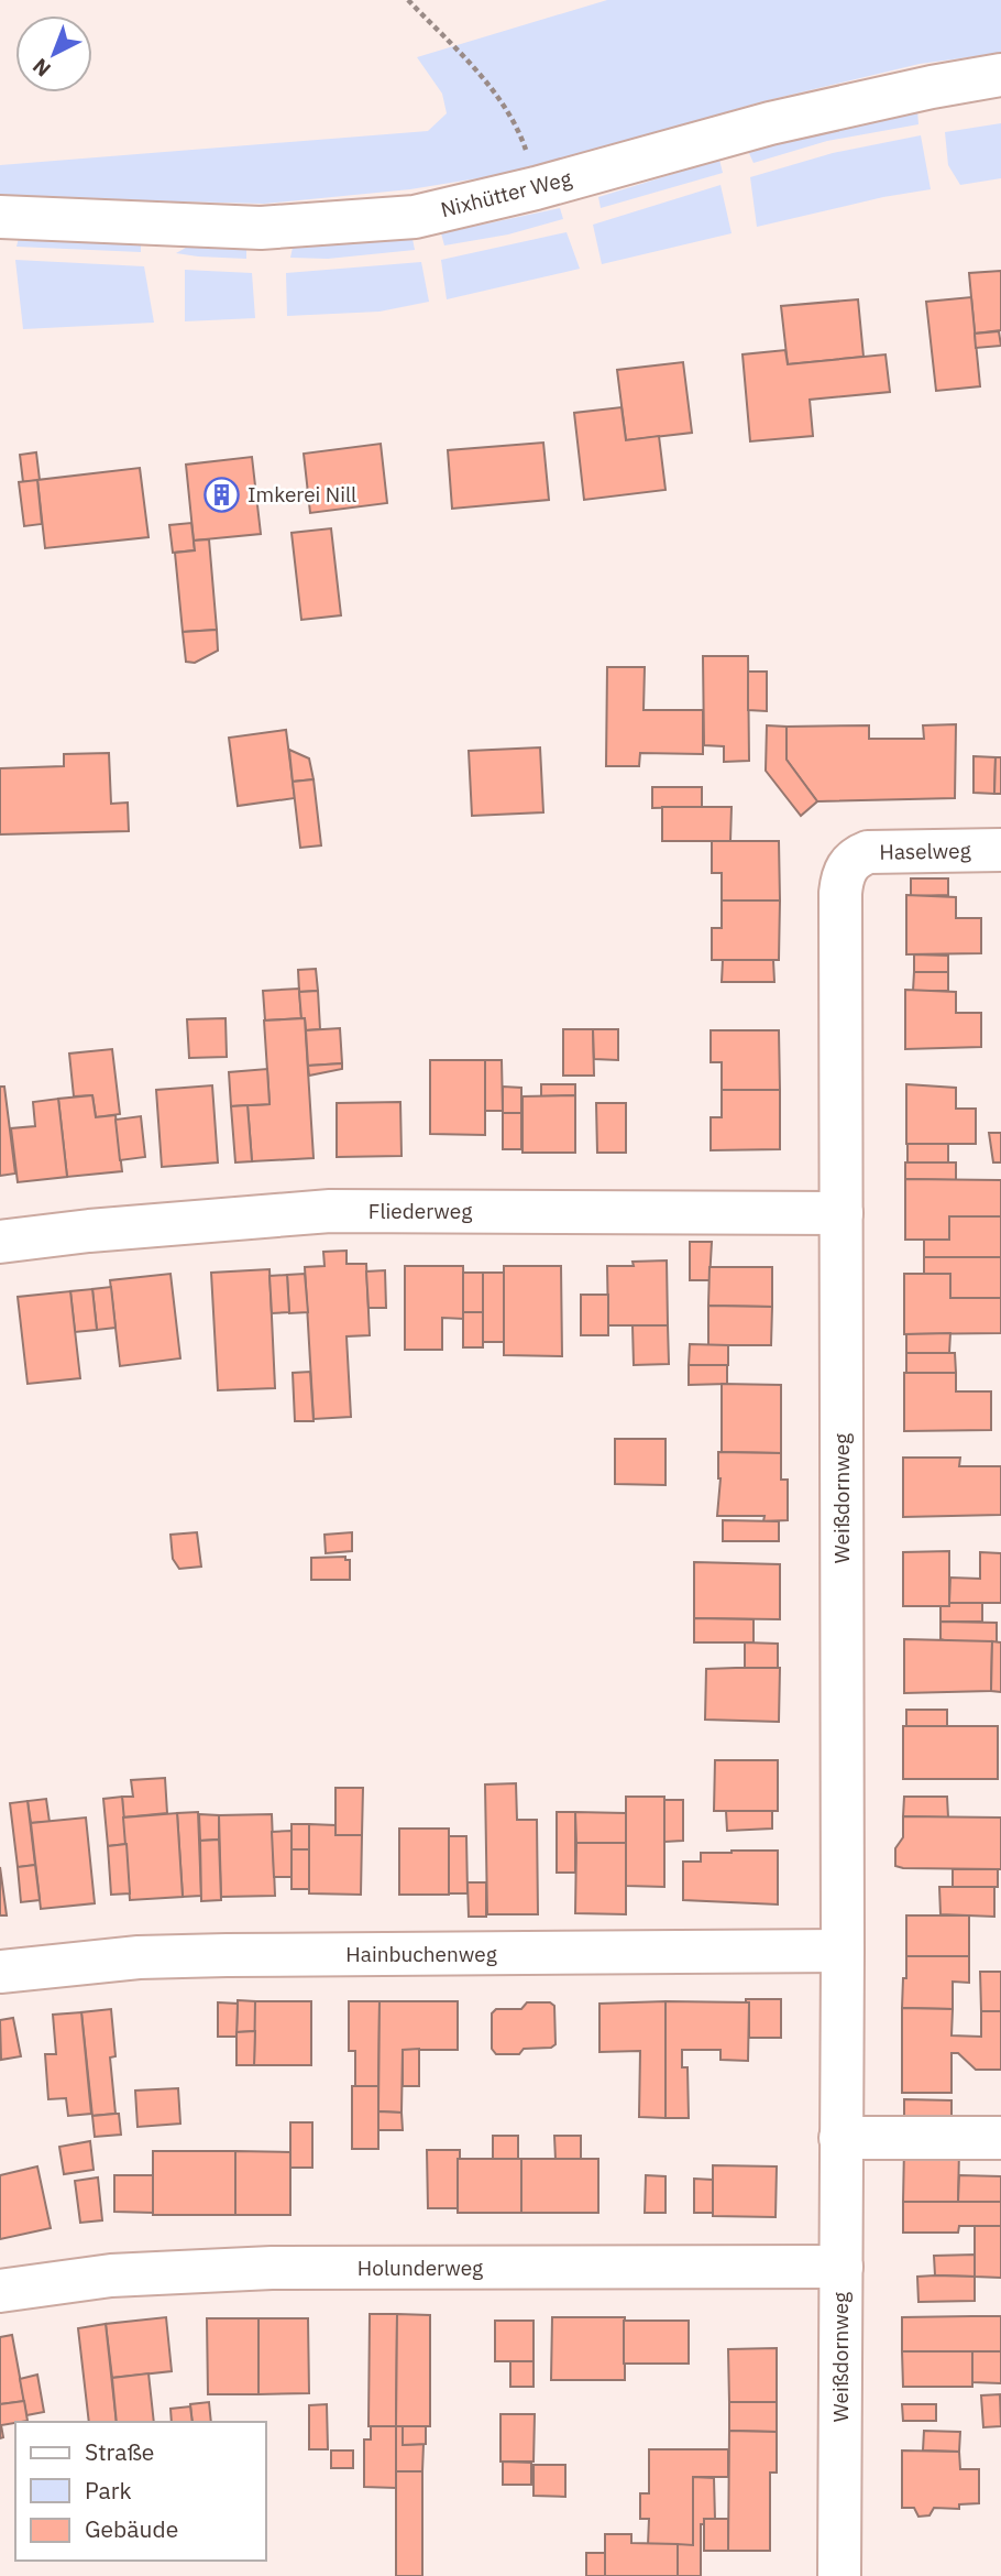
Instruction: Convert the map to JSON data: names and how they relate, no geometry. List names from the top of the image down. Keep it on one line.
{"streets":{"street":["Nixhütter Weg","Haselweg","Fliederweg","Weißdornweg","Hainbuchenweg","Holunderweg"]},"crossings":[["Haselweg","Weißdornweg"],["Fliederweg","Weißdornweg"],["Weißdornweg","Hainbuchenweg"],["Weißdornweg","Holunderweg"]],"places":{"building":["Imkerei Nill"]},"legend":["Straße","Park","Gebäude"],"north":"bottom left"}
